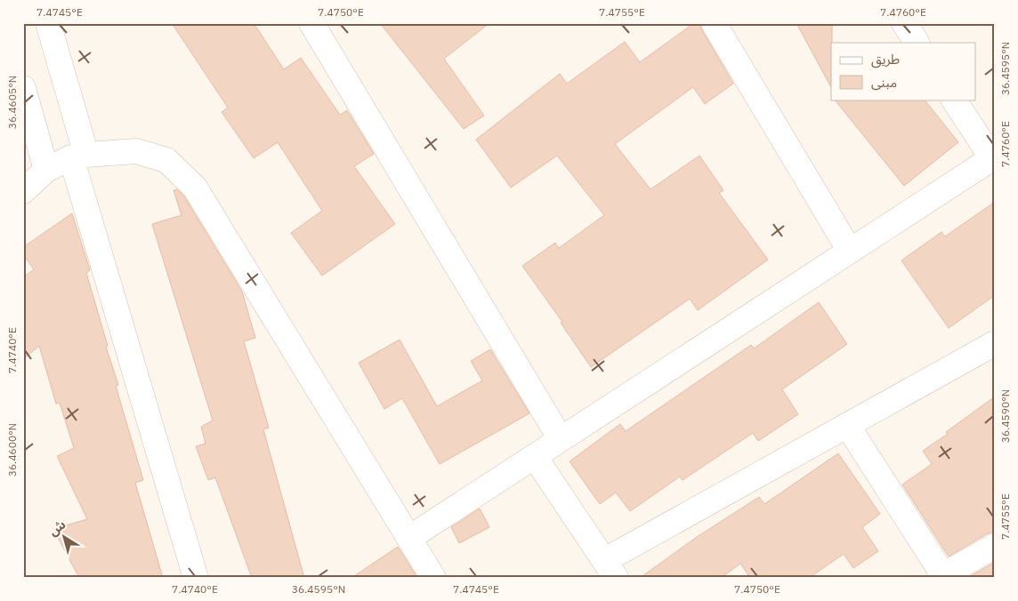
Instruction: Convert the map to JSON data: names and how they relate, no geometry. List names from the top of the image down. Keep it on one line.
{"legend":["طريق","مبنى"],"north":"top left","coordinates":["7.4745°E","7.4750°E","7.4755°E","7.4760°E","36.4595°N","36.4605°N","7.4740°E","36.4590°N","36.4600°N"]}
